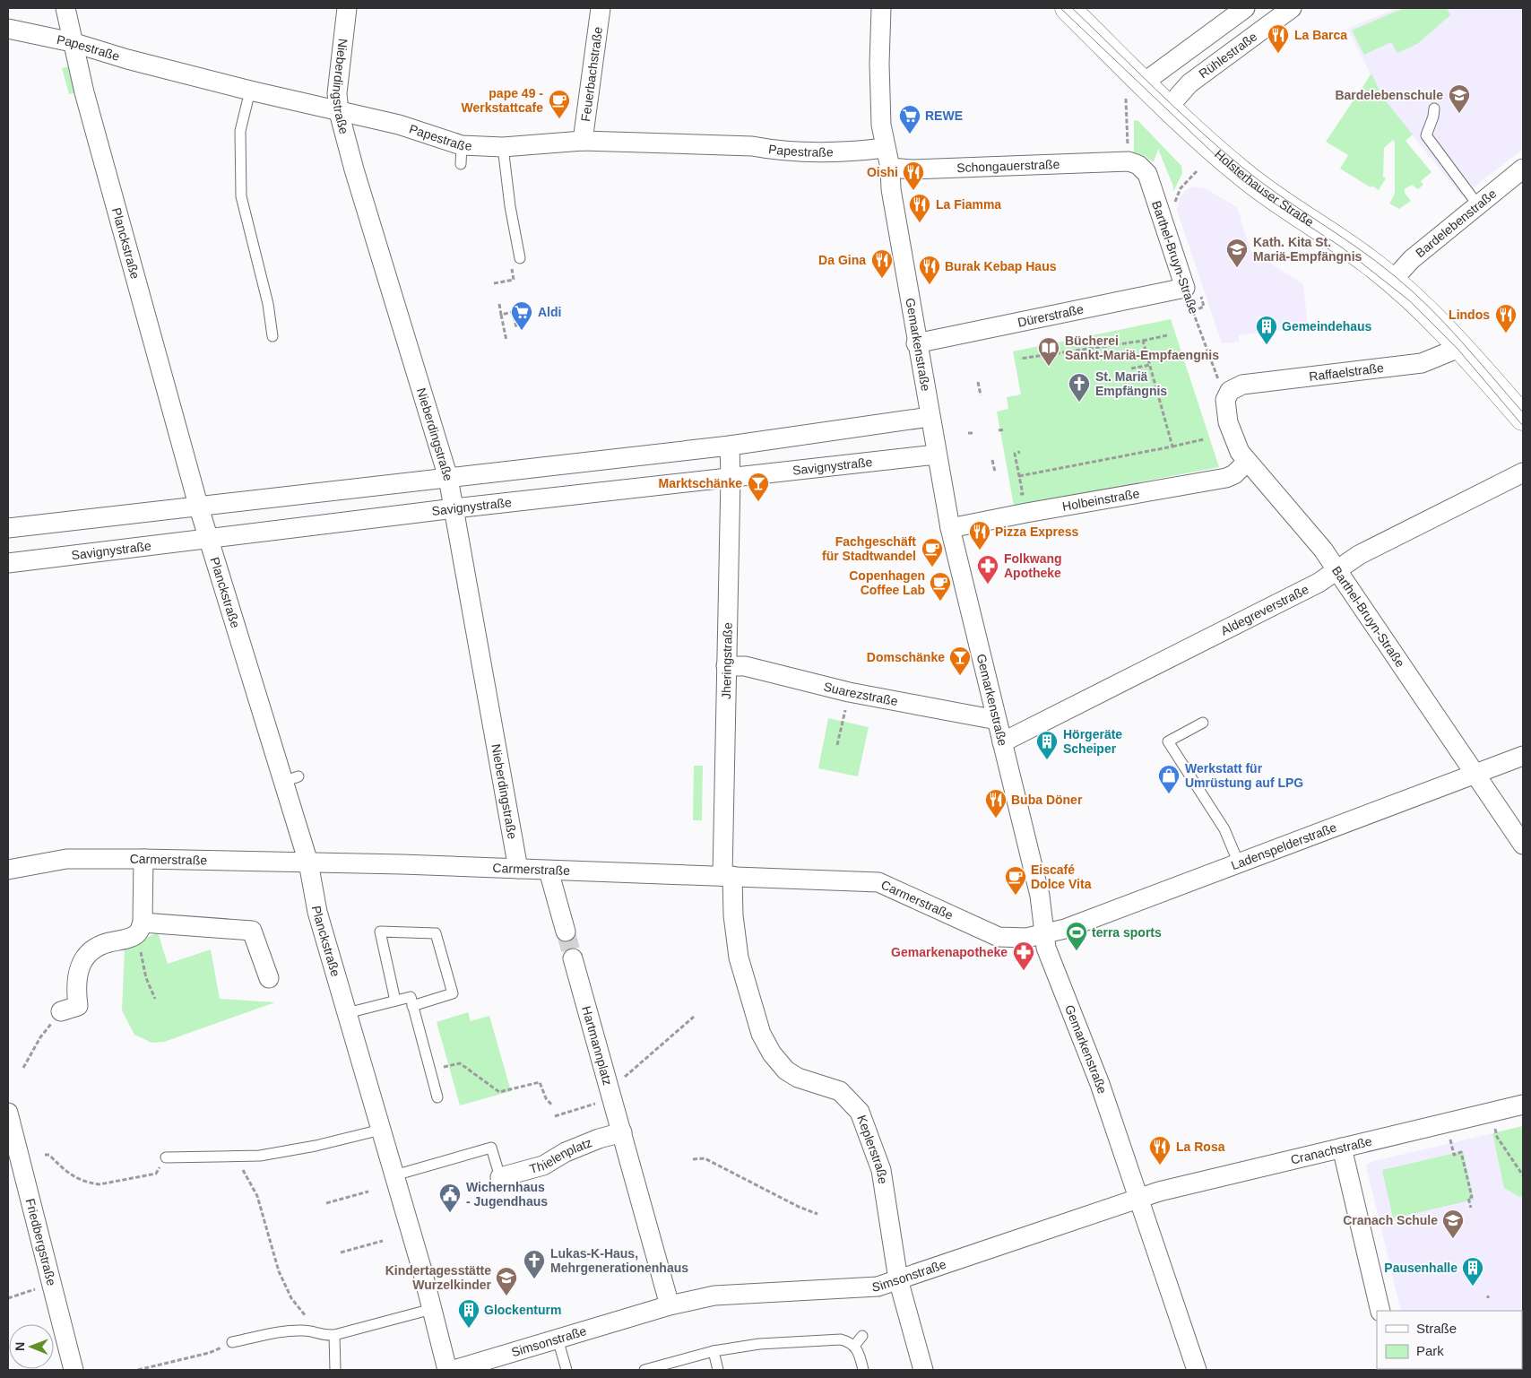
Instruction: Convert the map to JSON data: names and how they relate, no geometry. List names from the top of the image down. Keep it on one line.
{"streets":{"main road":["Holsterhauser Straße"],"street":["Papestraße","Rühlestraße","Feuerbachstraße","Nieberdingstraße","Schongauerstraße","Bardelebenstraße","Planckstraße","Barthel-Bruyn-Straße","Dürerstraße","Gemarkenstraße","Raffaelstraße","Savignystraße","Holbeinstraße","Aldegreverstraße","Jheringstraße","Suarezstraße","Ladenspelderstraße","Carmerstraße","Hartmannplatz","Keplerstraße","Cranachstraße","Thielenplatz","Friedbergstraße","Simsonstraße"]},"crossings":[["Papestraße","Feuerbachstraße"],["Papestraße","Nieberdingstraße"],["Papestraße","Planckstraße"],["Papestraße","Gemarkenstraße"],["Rühlestraße","Holsterhauser Straße"],["Nieberdingstraße","Savignystraße"],["Nieberdingstraße","Carmerstraße"],["Schongauerstraße","Barthel-Bruyn-Straße"],["Schongauerstraße","Gemarkenstraße"],["Holsterhauser Straße","Bardelebenstraße"],["Holsterhauser Straße","Raffaelstraße"],["Planckstraße","Savignystraße"],["Planckstraße","Carmerstraße"],["Barthel-Bruyn-Straße","Dürerstraße"],["Barthel-Bruyn-Straße","Raffaelstraße"],["Barthel-Bruyn-Straße","Holbeinstraße"],["Barthel-Bruyn-Straße","Aldegreverstraße"],["Barthel-Bruyn-Straße","Ladenspelderstraße"],["Dürerstraße","Gemarkenstraße"],["Gemarkenstraße","Savignystraße"],["Gemarkenstraße","Holbeinstraße"],["Gemarkenstraße","Aldegreverstraße"],["Gemarkenstraße","Suarezstraße"],["Gemarkenstraße","Ladenspelderstraße"],["Gemarkenstraße","Carmerstraße"],["Gemarkenstraße","Cranachstraße"],["Gemarkenstraße","Simsonstraße"],["Savignystraße","Jheringstraße"],["Jheringstraße","Suarezstraße"],["Jheringstraße","Carmerstraße"],["Jheringstraße","Keplerstraße"],["Ladenspelderstraße","Carmerstraße"],["Carmerstraße","Keplerstraße"],["Hartmannplatz","Thielenplatz"],["Keplerstraße","Simsonstraße"],["Cranachstraße","Simsonstraße"]],"places":{"restaurant":["La Barca","Oishi","La Fiamma","Da Gina","Burak Kebap Haus","Lindos","Pizza Express","Buba Döner","La Rosa"],"school or university":["Bardelebenschule","Kath. Kita St. Mariä-Empfängnis","Cranach Schule","Kindertagesstätte Wurzelkinder"],"cafe":["pape 49 - Werkstattcafe","Fachgeschäft für Stadtwandel","Copenhagen Coffee Lab","Eiscafé Dolce Vita"],"supermarket":["REWE","Aldi"],"building":["Gemeindehaus","Hörgeräte Scheiper","Pausenhalle","Glockenturm"],"library":["Bücherei Sankt-Mariä-Empfaengnis"],"church":["St. Mariä Empfängnis","Lukas-K-Haus, Mehrgenerationenhaus"],"bar":["Marktschänke","Domschänke"],"pharmacy":["Folkwang Apotheke","Gemarkenapotheke"],"shop":["Werkstatt für Umrüstung auf LPG"],"sports":["terra sports"],"public building":["Wichernhaus - Jugendhaus"]},"legend":["Straße","Park"],"north":"left"}
